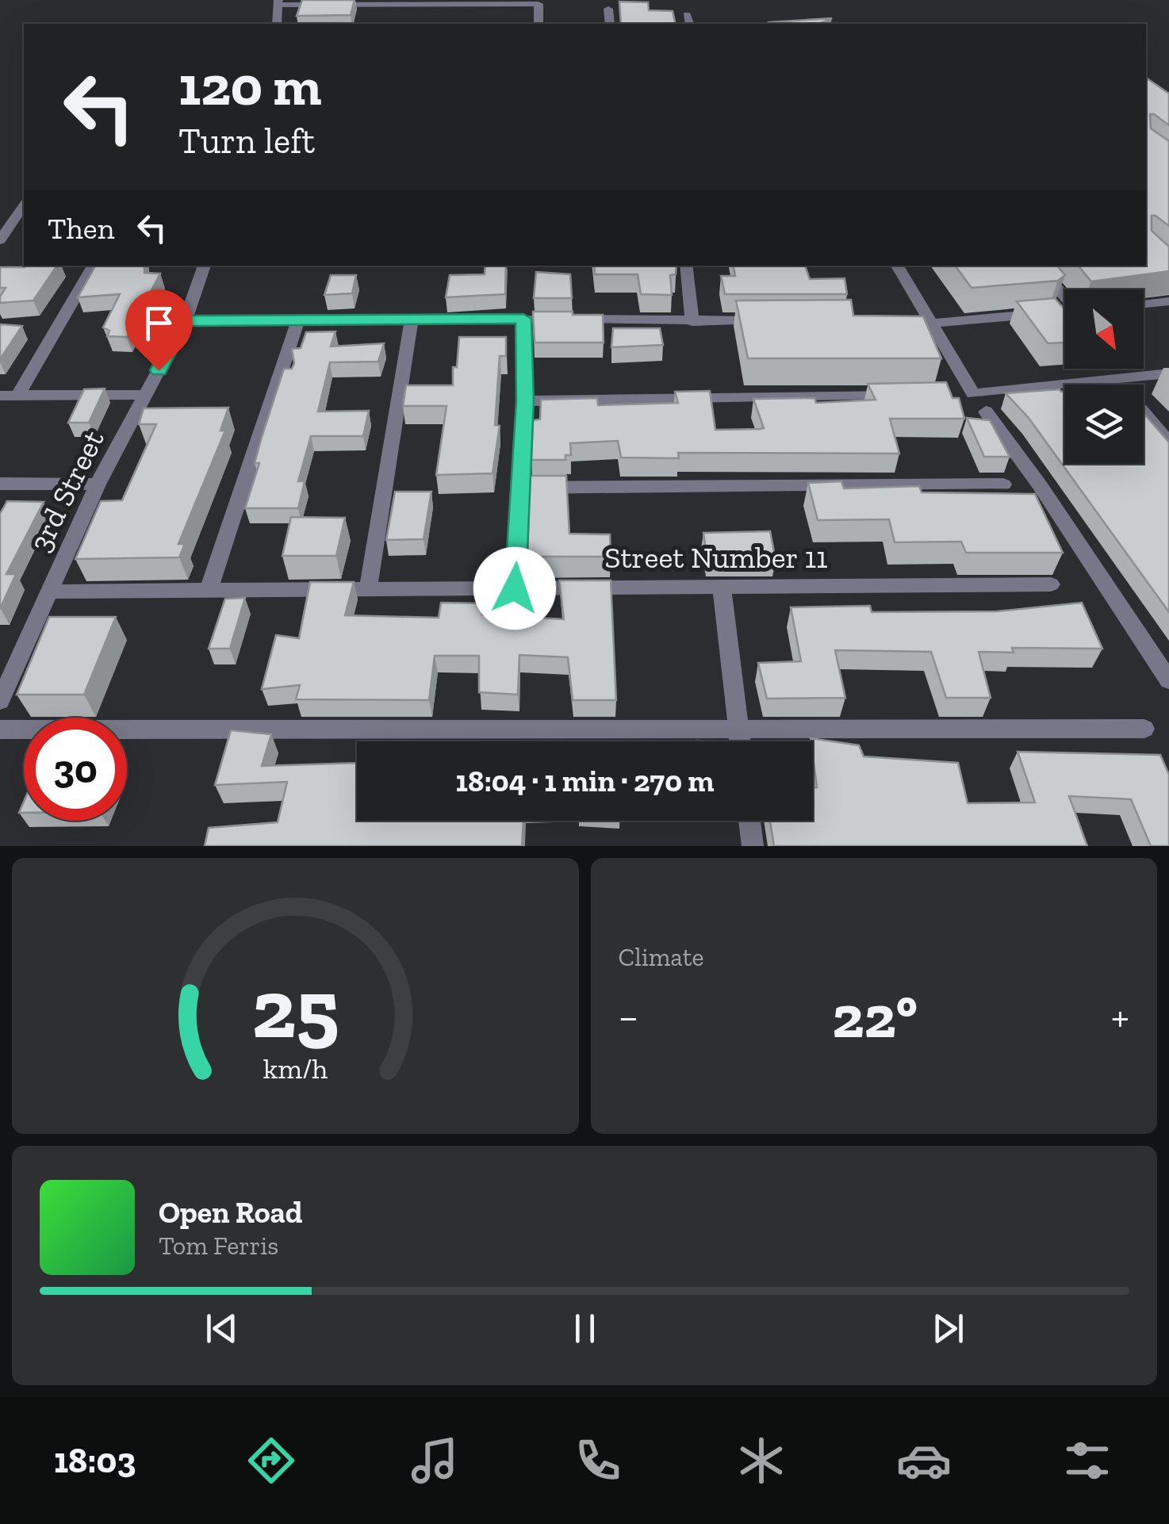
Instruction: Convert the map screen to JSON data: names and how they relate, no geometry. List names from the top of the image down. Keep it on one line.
{"streets":{"street":["3rd Street","Street Number 11"]},"crossings":[["3rd Street","Street Number 11"]],"north":"bottom right","page":{"turn":["120 m","Turn left"],"then":"Then","limit":"30","trip":"18:04 · 1 min · 270 m","tile":"Climate","heat":["−","22°","+"],"song":["Open Road","Tom Ferris"],"tabs":"18:03","gauge":["25","km/h"]}}
